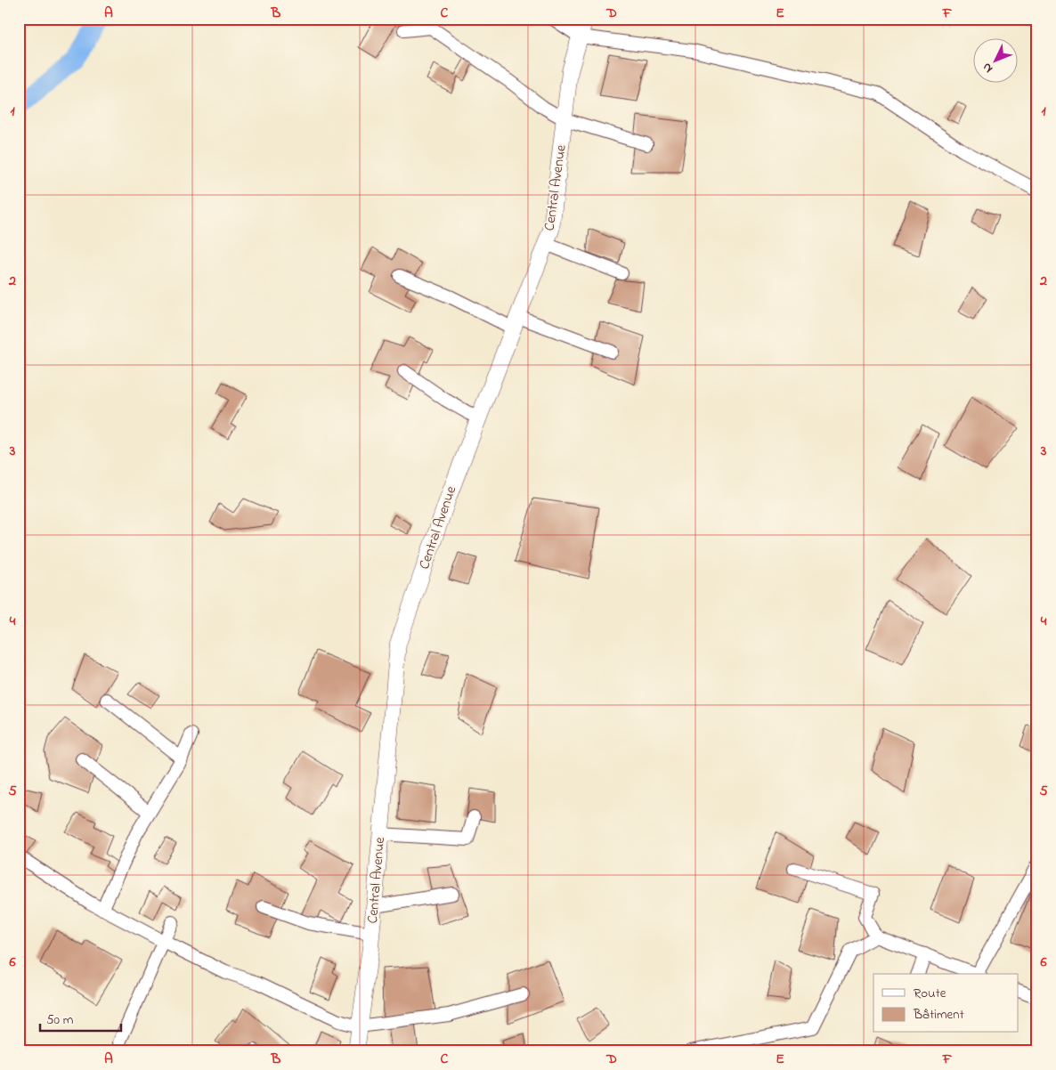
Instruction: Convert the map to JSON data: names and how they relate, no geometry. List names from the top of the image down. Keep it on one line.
{"streets":{"street":["Central Avenue"]},"legend":["Route","Bâtiment"],"scale_bar":"50 m","north":"bottom left","grid":{"columns":["A","B","C","D","E","F"],"rows":["1","2","3","4","5","6"]}}
